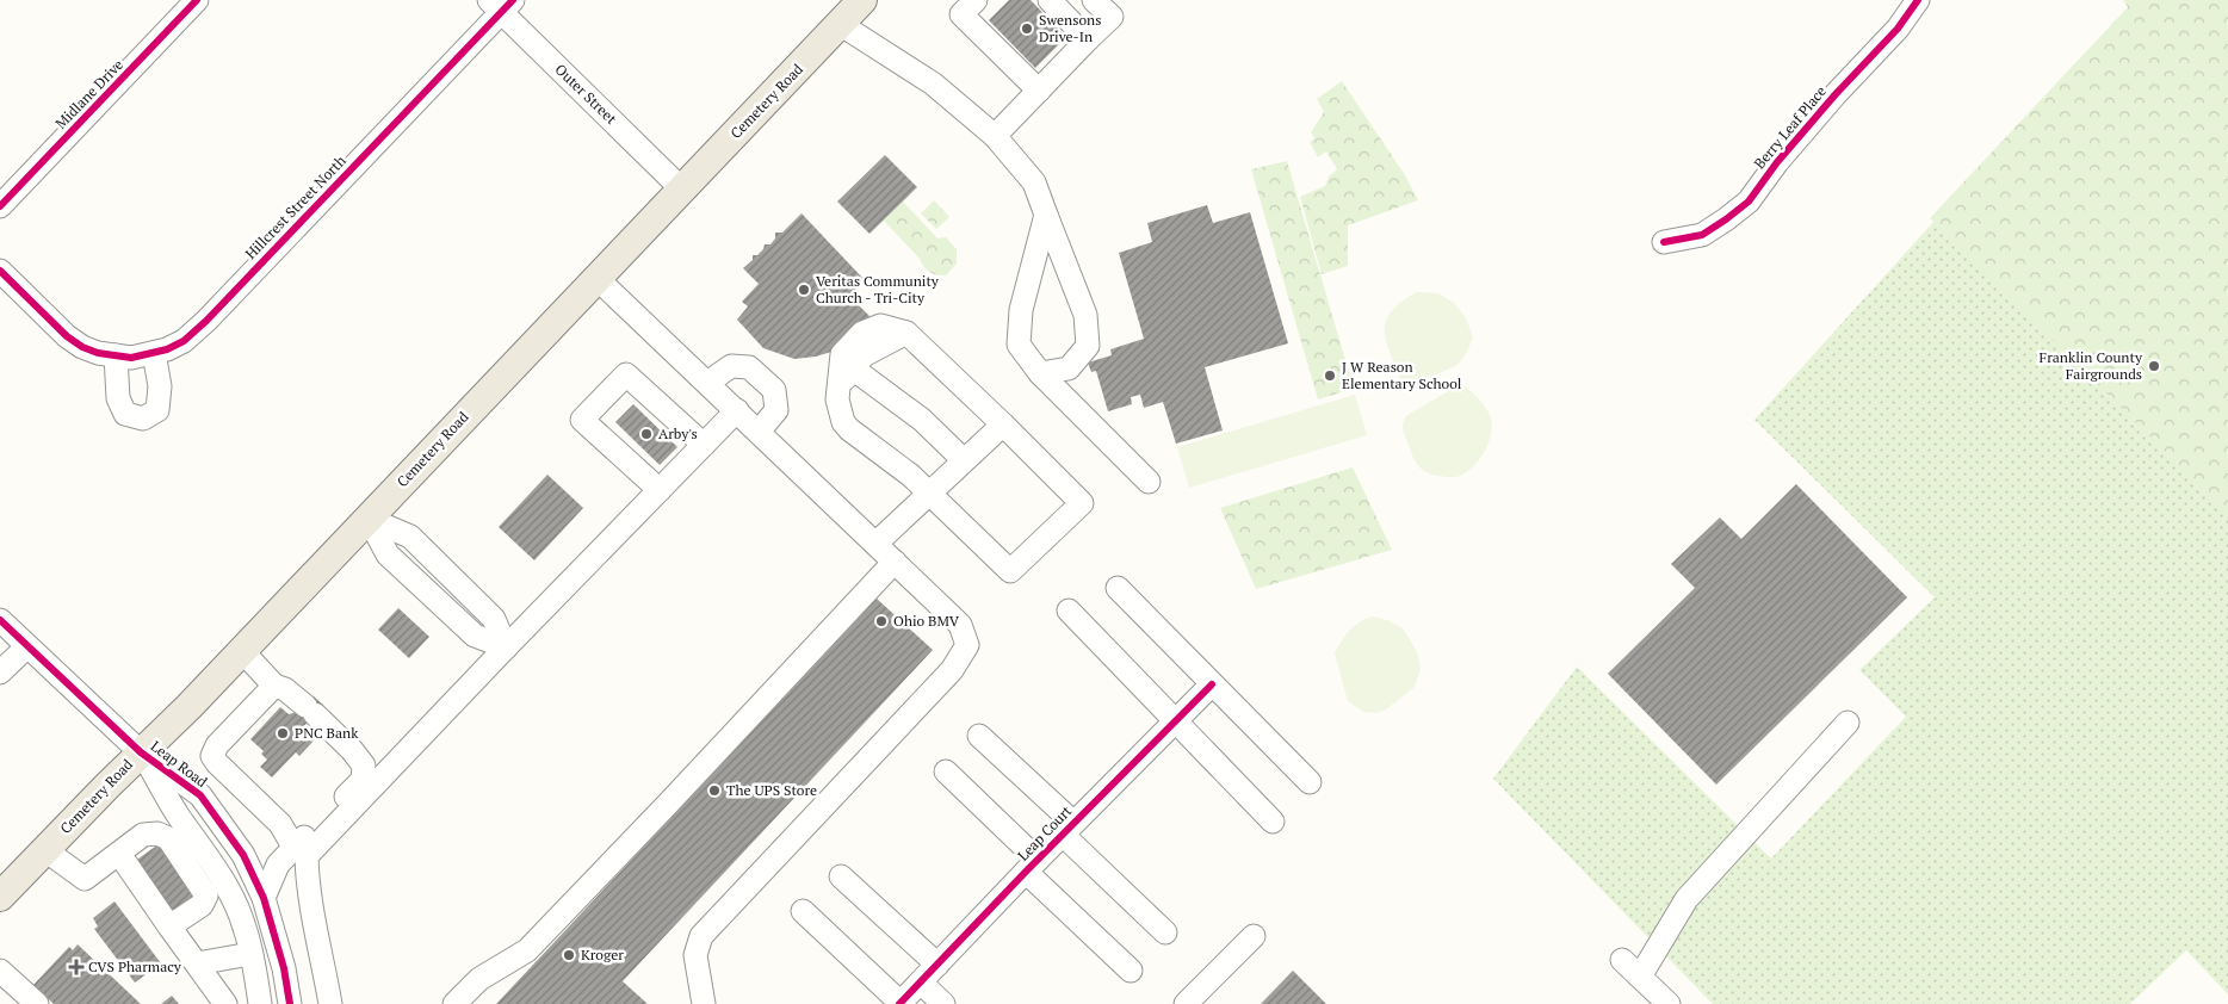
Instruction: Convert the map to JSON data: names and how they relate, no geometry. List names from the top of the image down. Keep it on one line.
{"streets":{"main road":["Cemetery Road"],"street":["Midlane Drive","Outer Street","Berry Leaf Place","Hillcrest Street North","Leap Road","Leap Court"]},"crossings":[["Outer Street","Cemetery Road"],["Outer Street","Hillcrest Street North"],["Cemetery Road","Leap Road"]],"places":{"other":["Swensons Drive-In","Veritas Community Church - Tri-City","Franklin County Fairgrounds","J W Reason Elementary School","Arby's","Ohio BMV","PNC Bank","The UPS Store","Kroger"],"health":["CVS Pharmacy"]}}
